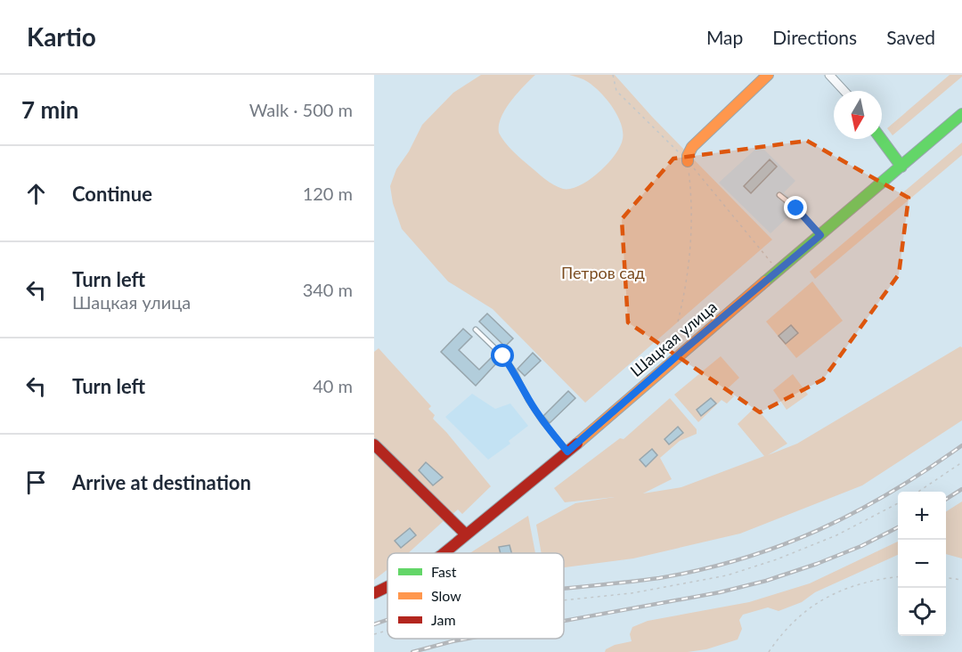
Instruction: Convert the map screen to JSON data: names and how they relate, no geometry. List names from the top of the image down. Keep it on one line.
{"streets":{"main road":["Шацкая улица"]},"parks":["Петров сад"],"legend":["Fast","Slow","Jam"],"north":"bottom","page":{"header":"Kartio","nav":["Map","Directions","Saved"],"heading":["7 min","Walk · 500 m"],"list":[["Continue","120 m"],["Turn left","Шацкая улица","340 m"],["Turn left","40 m"],"Arrive at destination"],"map_buttons":["+","−"]}}
